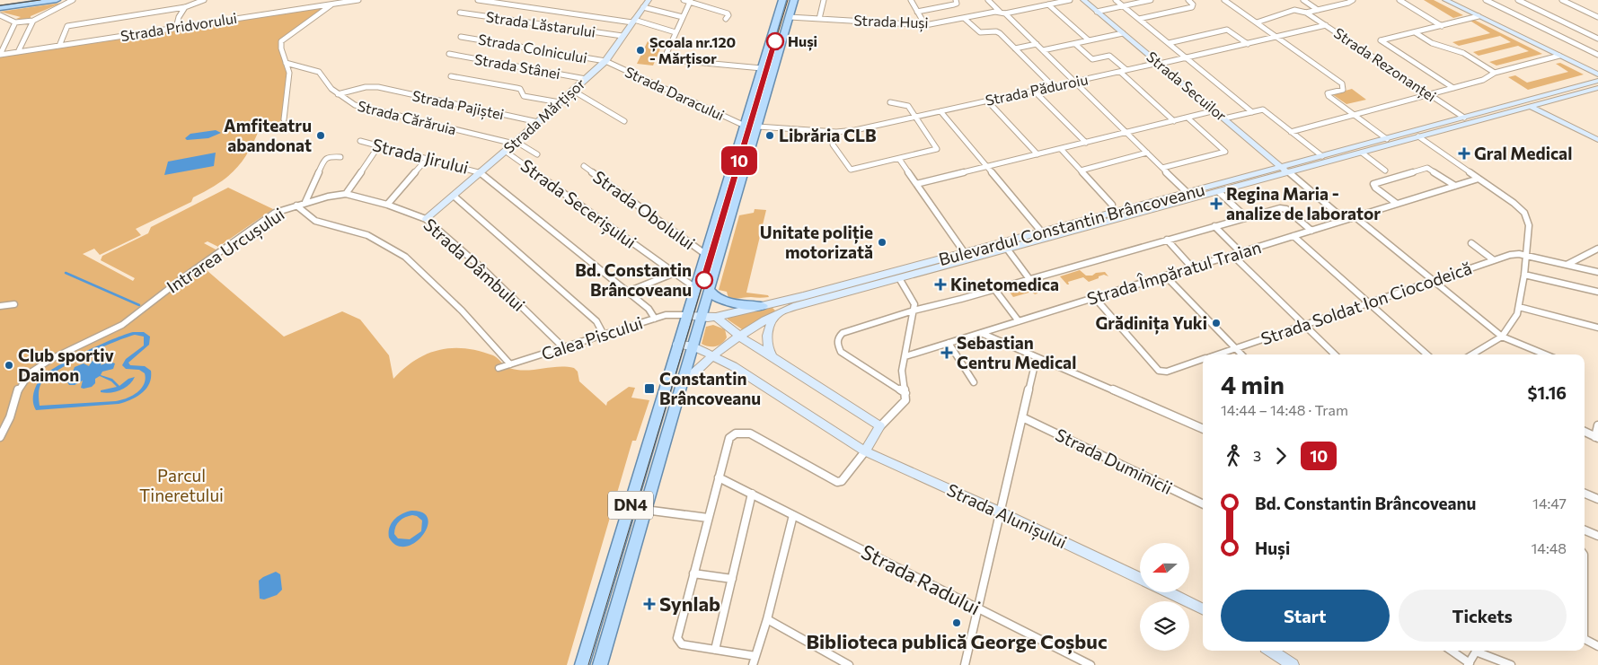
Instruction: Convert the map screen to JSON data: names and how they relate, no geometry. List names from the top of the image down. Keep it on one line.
{"streets":{"main road":["Strada Secuilor","Strada Mărțișor","Bulevardul Constantin Brâncoveanu","DN4","Strada Alunișului"],"street":["Strada Huși","Strada Lăstarului","Strada Pridvorului","Strada Colnicului","Strada Rezonanței","Strada Stânei","Strada Păduroiu","Strada Daracului","Strada Pajiștei","Strada Cărăruia","Strada Jirului","Strada Secerișului","Strada Obolului","Intrarea Urcușului","Strada Dâmbului","Strada Împăratul Traian","Strada Soldat Ion Ciocodeică","Calea Piscului","Strada Duminicii","Strada Radului"]},"crossings":[["Strada Huși","DN4"],["Strada Lăstarului","Strada Mărțișor"],["Strada Colnicului","Strada Daracului"],["Strada Colnicului","Strada Mărțișor"],["Strada Rezonanței","Strada Păduroiu"],["Strada Rezonanței","Bulevardul Constantin Brâncoveanu"],["Strada Stânei","Strada Mărțișor"],["Strada Secuilor","Strada Păduroiu"],["Strada Secuilor","Bulevardul Constantin Brâncoveanu"],["Strada Păduroiu","Strada Daracului"],["Strada Păduroiu","DN4"],["Strada Daracului","Strada Mărțișor"],["Strada Daracului","DN4"],["Strada Pajiștei","Strada Mărțișor"],["Strada Pajiștei","Strada Cărăruia"],["Strada Mărțișor","Strada Cărăruia"],["Strada Mărțișor","Strada Jirului"],["Strada Mărțișor","Strada Secerișului"],["Strada Mărțișor","Strada Dâmbului"],["Strada Secerișului","DN4"],["Strada Obolului","DN4"],["Bulevardul Constantin Brâncoveanu","Calea Piscului"],["Bulevardul Constantin Brâncoveanu","DN4"],["Bulevardul Constantin Brâncoveanu","Strada Alunișului"],["Intrarea Urcușului","Strada Dâmbului"],["Intrarea Urcușului","Calea Piscului"],["Strada Dâmbului","Calea Piscului"],["Strada Împăratul Traian","Strada Soldat Ion Ciocodeică"],["Calea Piscului","DN4"],["DN4","Strada Alunișului"]],"parks":["Parcul Tineretului"],"places":{"other":["Huși","Școala nr.120 - Mărțisor","Amfiteatru abandonat","Librăria CLB","Unitate poliție motorizată","Bd. Constantin Brâncoveanu","Grădinița Yuki","Club sportiv Daimon","Biblioteca publică George Coșbuc"],"health":["Gral Medical","Regina Maria - analize de laborator","Kinetomedica","Sebastian Centru Medical","Synlab"],"transit":["Constantin Brâncoveanu"]},"lines":["tram line 10"],"north":"left","page":{"on_map":"10","heading":["4 min","14:44 – 14:48 · Tram","$1.16"],"legs":["3","10"],"list":[{"name":"Bd. Constantin Brâncoveanu","value":"14:47"},{"name":"Huși","value":"14:48"}],"buttons":["Start","Tickets"]}}
